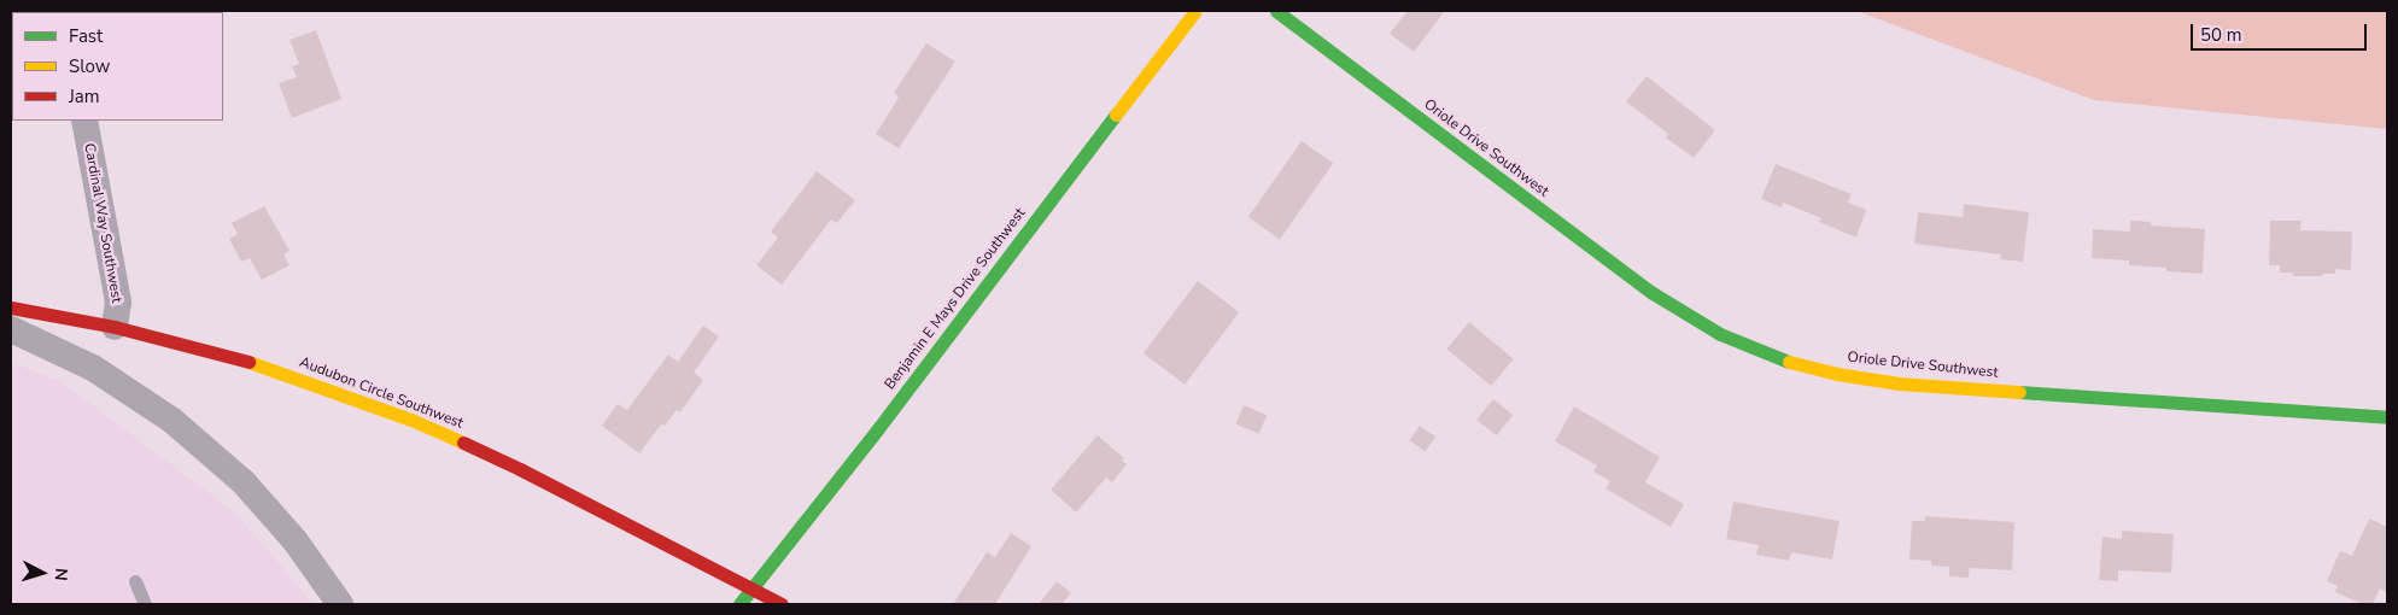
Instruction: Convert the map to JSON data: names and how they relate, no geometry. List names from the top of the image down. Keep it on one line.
{"streets":{"street":["Oriole Drive Southwest","Cardinal Way Southwest","Benjamin E Mays Drive Southwest","Audubon Circle Southwest"]},"crossings":[["Cardinal Way Southwest","Audubon Circle Southwest"],["Benjamin E Mays Drive Southwest","Audubon Circle Southwest"]],"legend":["Fast","Slow","Jam"],"scale_bar":"50 m","north":"right"}
